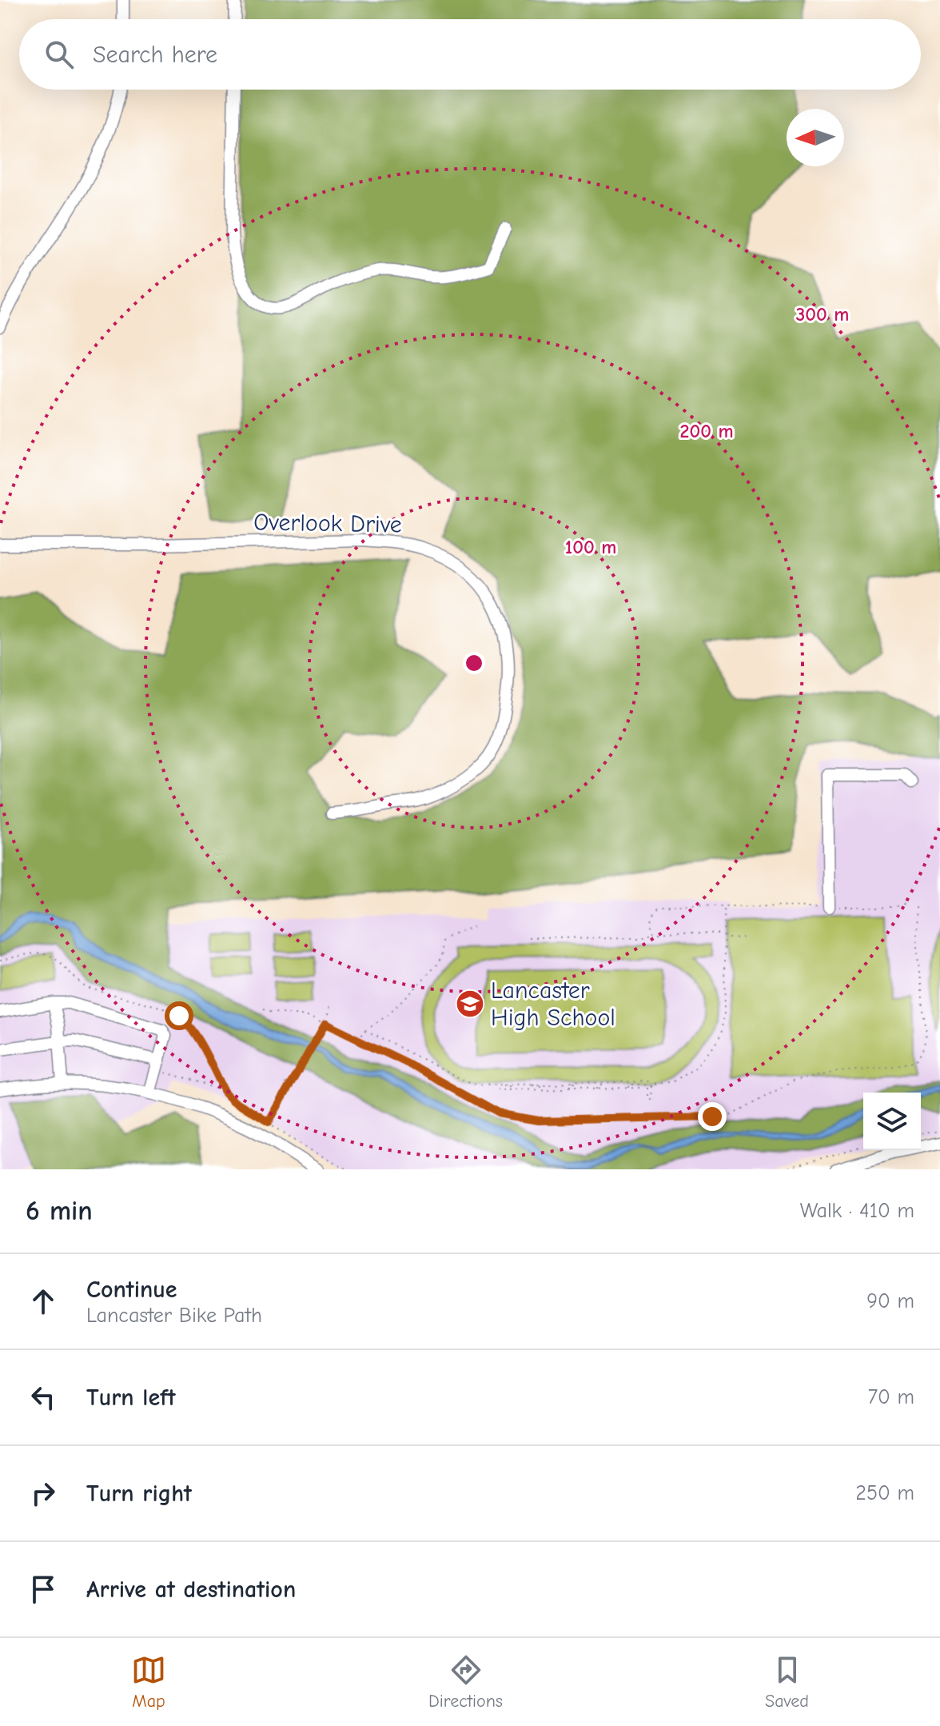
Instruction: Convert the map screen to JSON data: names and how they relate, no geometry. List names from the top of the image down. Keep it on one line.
{"streets":{"street":["Overlook Drive"]},"places":{"school or university":["Lancaster High School"]},"north":"left","page":{"search":"Search here","heading":["6 min","Walk · 410 m"],"list":[["Continue","Lancaster Bike Path","90 m"],["Turn left","70 m"],["Turn right","250 m"],"Arrive at destination"],"nav":["Map","Directions","Saved"]},"rings":["300 m","200 m","100 m"]}
